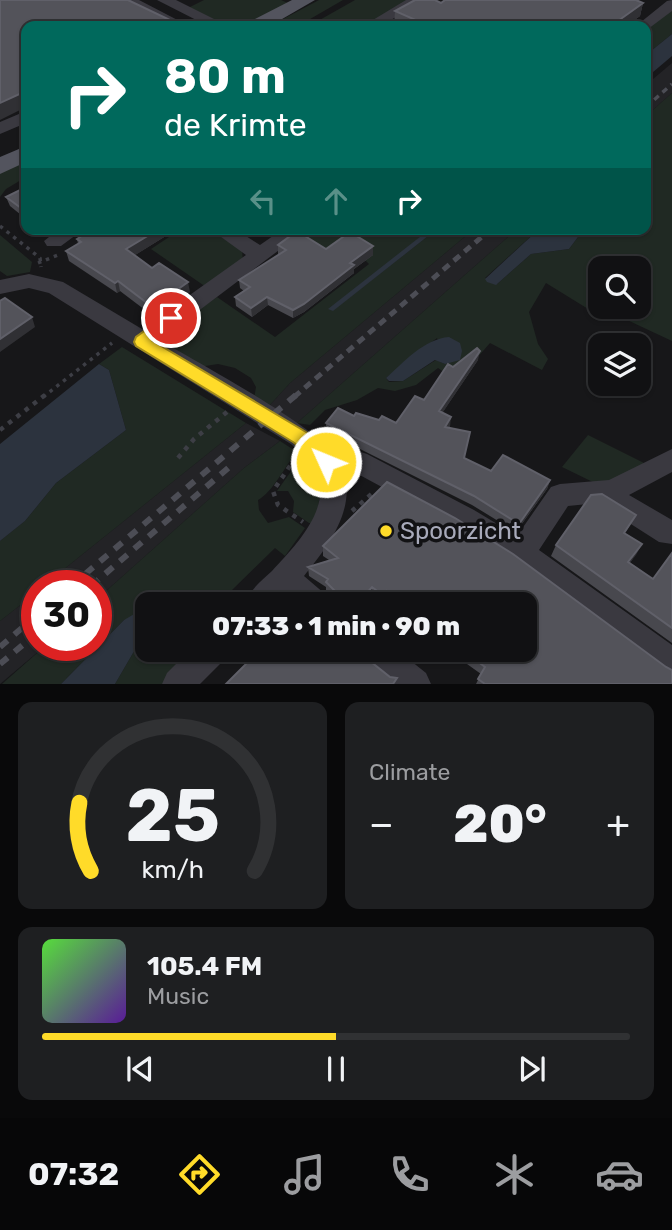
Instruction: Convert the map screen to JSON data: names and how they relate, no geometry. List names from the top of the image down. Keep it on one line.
{"places":["Spoorzicht"],"page":{"turn":["80 m","de Krimte"],"limit":"30","trip":"07:33 · 1 min · 90 m","tile":"Climate","heat":["−","20°","+"],"song":["105.4 FM","Music"],"tabs":"07:32","gauge":["25","km/h"]}}
